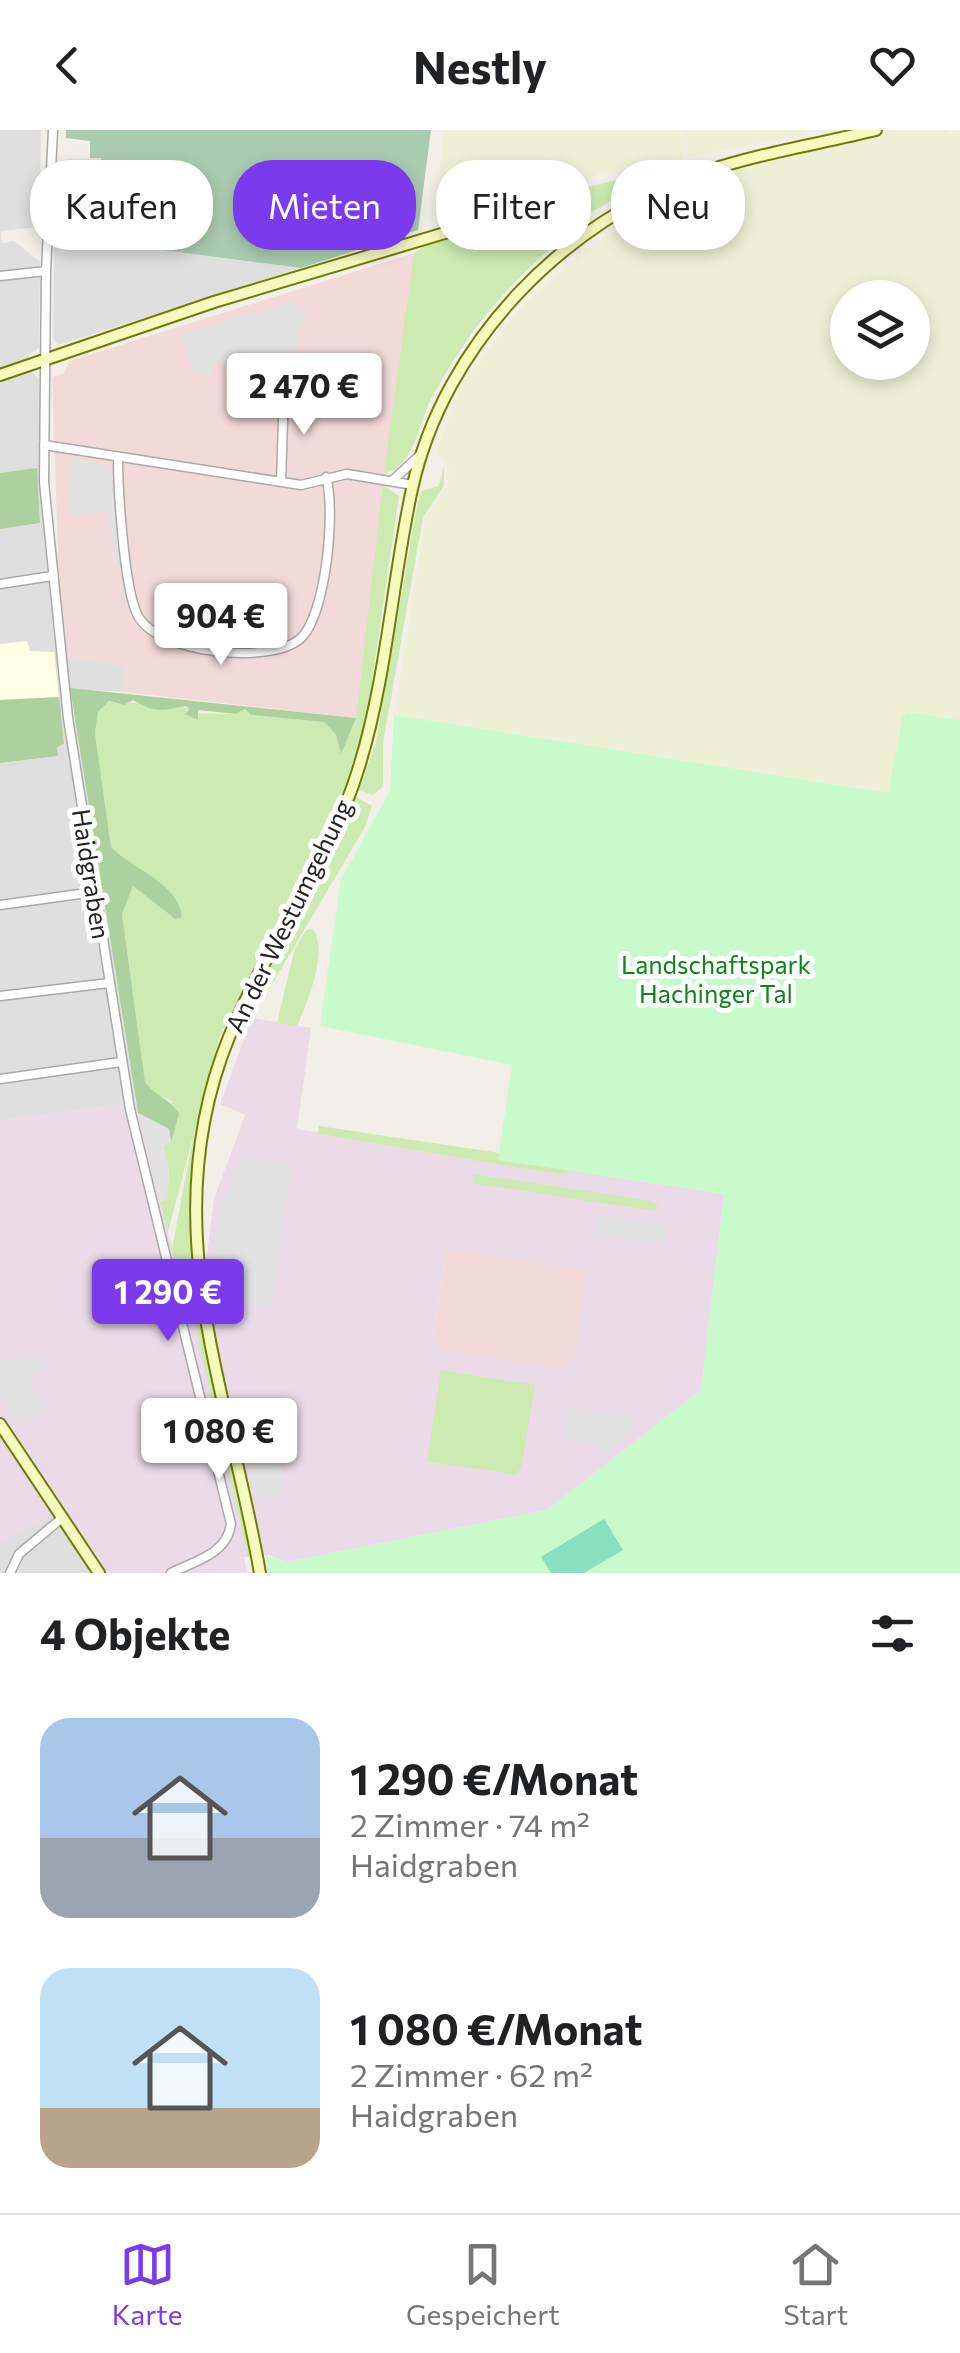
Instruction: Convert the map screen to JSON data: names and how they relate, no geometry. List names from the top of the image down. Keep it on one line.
{"streets":{"main road":["An der Westumgehung"],"street":["Haidgraben"]},"parks":["Landschaftspark Hachinger Tal"],"page":{"header":"Nestly","chip":["Kaufen","Mieten","Filter","Neu"],"price":["2 470 €","904 €","1 290 €","1 080 €"],"heading":"4 Objekte","list":[{"name":"1 290 €/Monat","note":"2 Zimmer · 74 m² · Haidgraben"},{"name":"1 080 €/Monat","note":"2 Zimmer · 62 m² · Haidgraben"}],"tabs":["Karte","Gespeichert","Start"]}}
